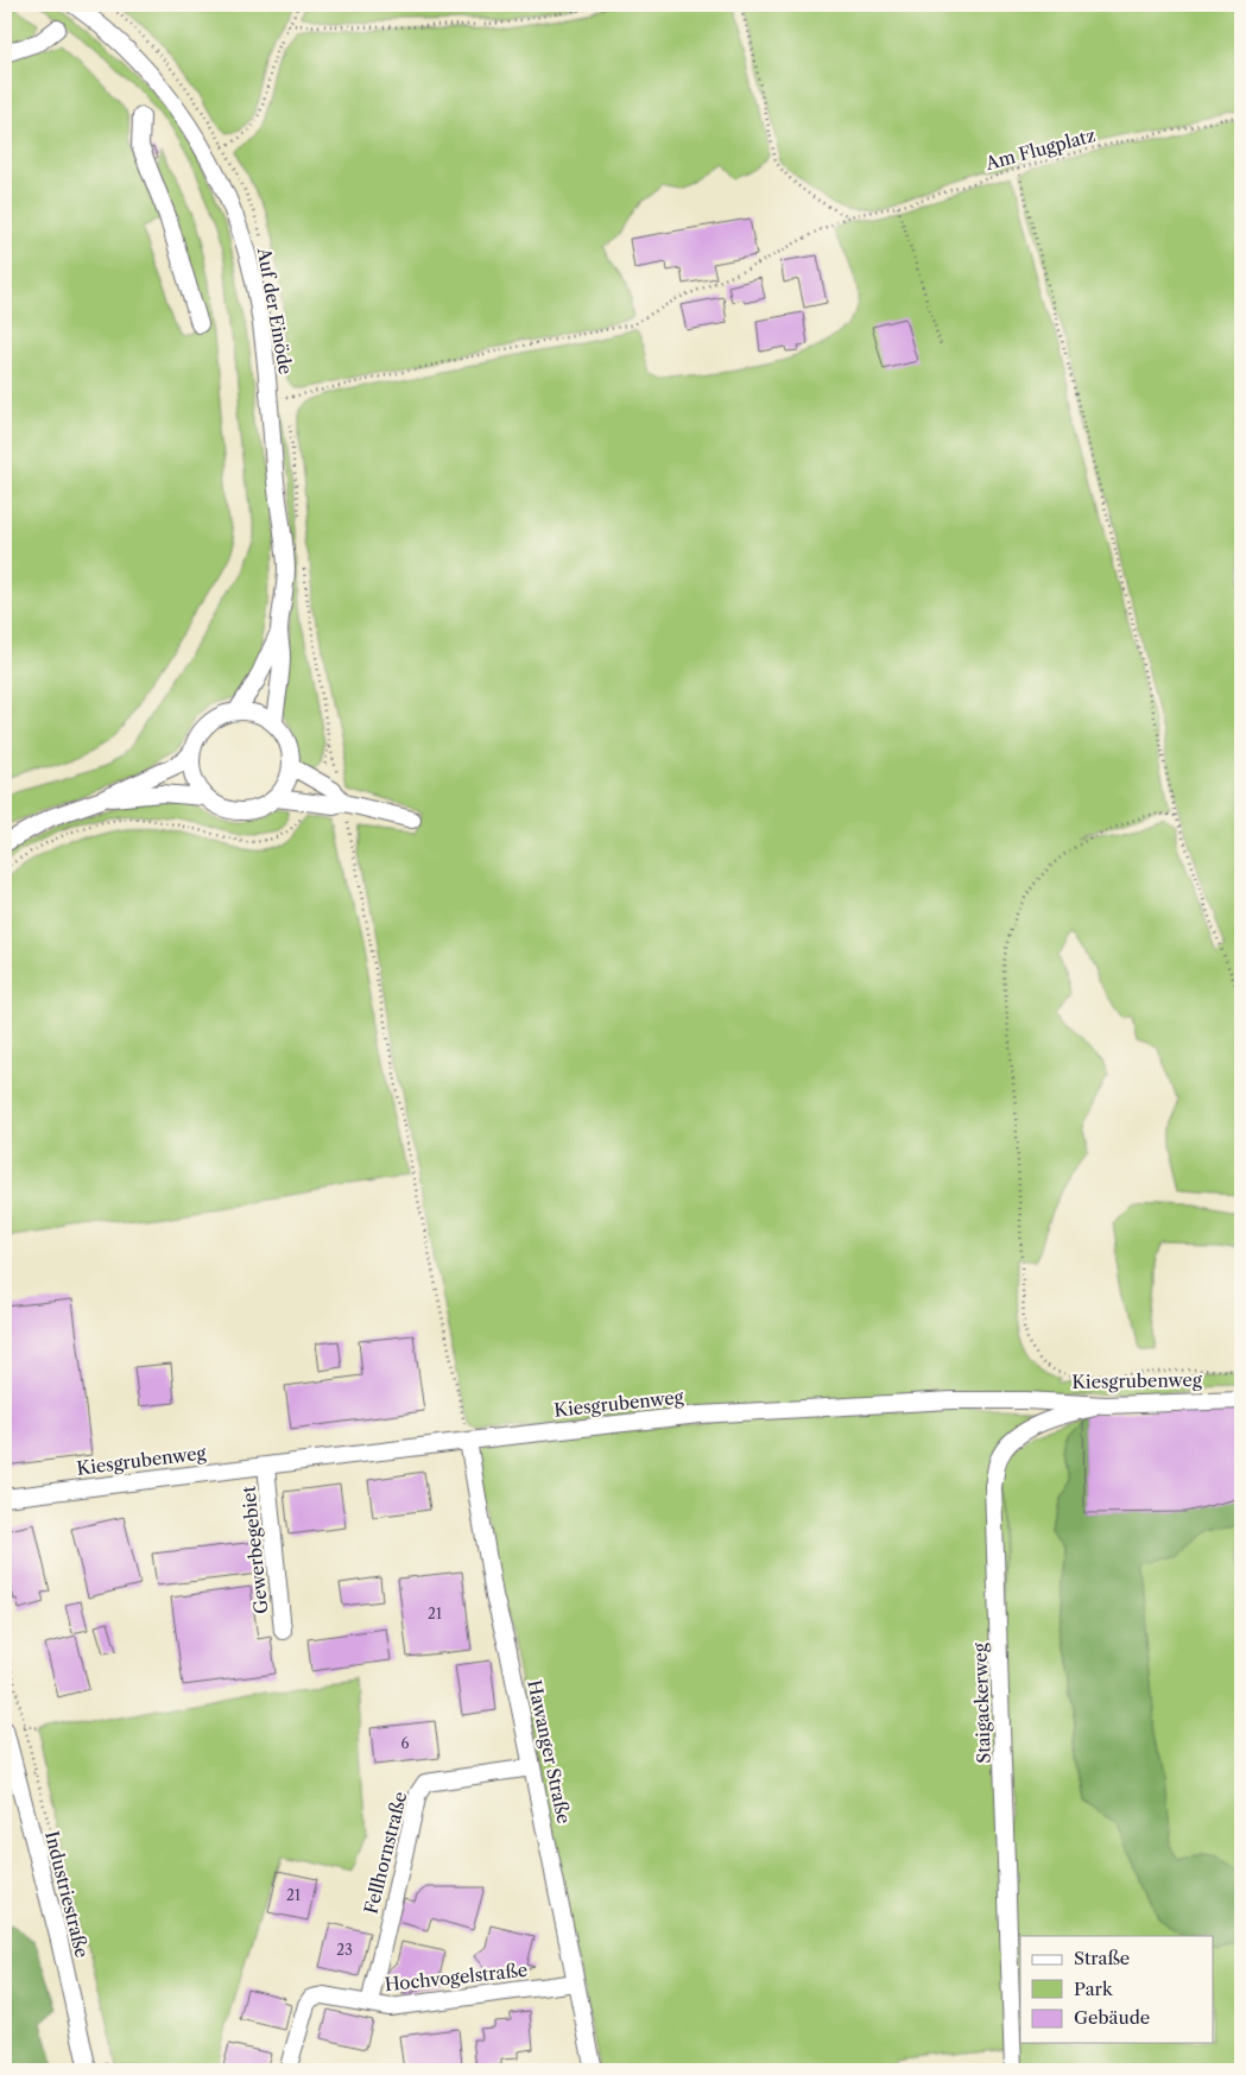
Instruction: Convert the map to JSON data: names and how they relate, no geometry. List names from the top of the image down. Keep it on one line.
{"streets":{"street":["Auf der Einöde","Kiesgrubenweg","Gewerbegebiet","Staigackerweg","Hawanger Straße","Fellhornstraße","Industriestraße","Hochvogelstraße"],"path":["Am Flugplatz"]},"crossings":[["Kiesgrubenweg","Gewerbegebiet"],["Kiesgrubenweg","Staigackerweg"],["Kiesgrubenweg","Hawanger Straße"],["Hawanger Straße","Fellhornstraße"],["Hawanger Straße","Hochvogelstraße"],["Fellhornstraße","Hochvogelstraße"]],"house_numbers":["21","6","21","23"],"legend":["Straße","Park","Gebäude"]}
